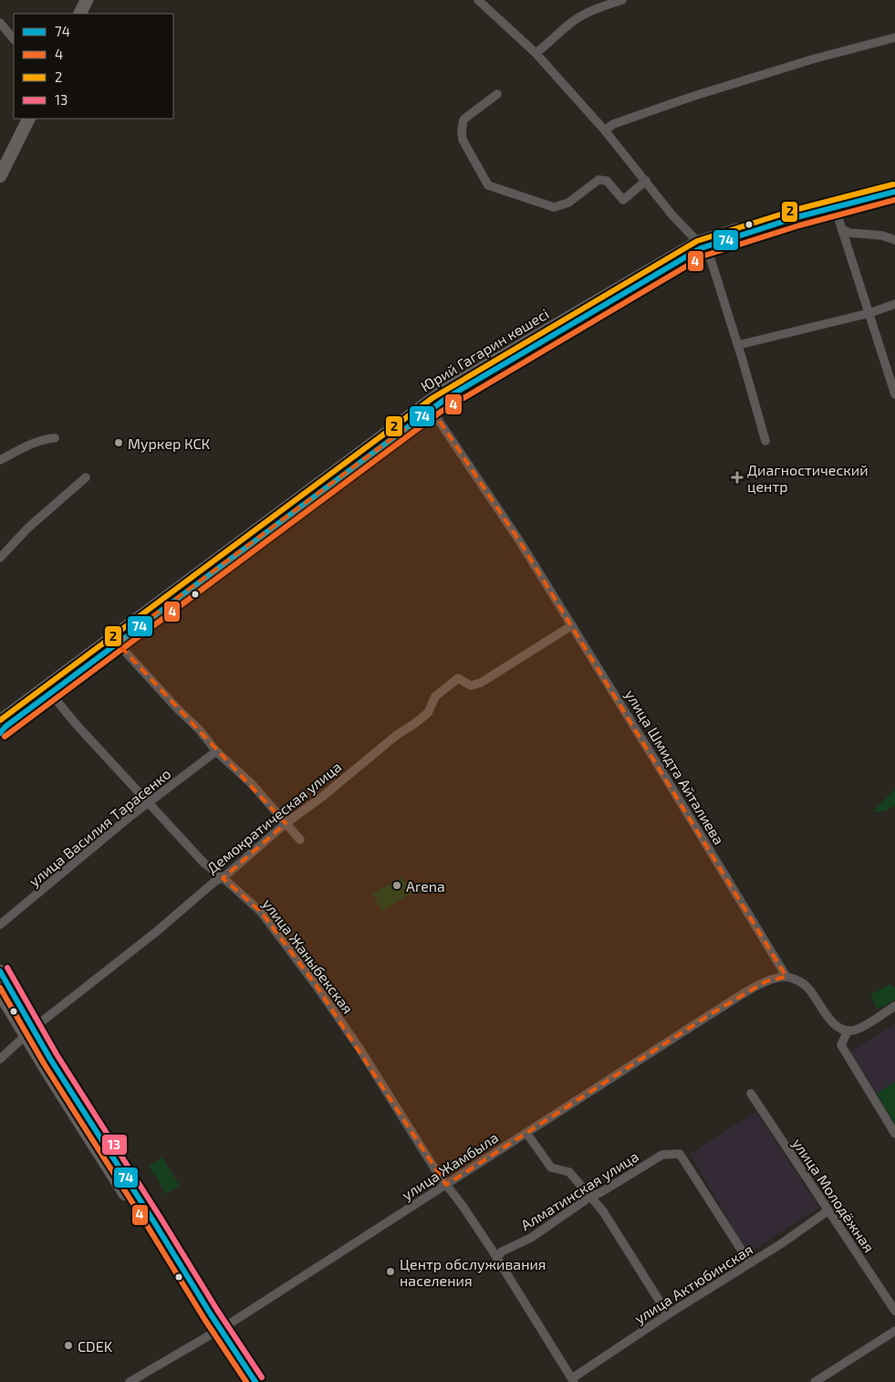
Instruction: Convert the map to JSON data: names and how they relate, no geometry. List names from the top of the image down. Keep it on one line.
{"streets":{"main road":["Юрий Гагарин көшесі"],"street":["улица Шмидта Айталиева","Демократическая улица","улица Василия Тарасенко","улица Жаныбекская","улица Жамбыла","Алматинская улица","улица Молодёжная","улица Актюбинская"]},"crossings":[["Юрий Гагарин көшесі","улица Шмидта Айталиева"],["Юрий Гагарин көшесі","улица Жаныбекская"],["улица Шмидта Айталиева","Демократическая улица"],["улица Шмидта Айталиева","улица Жамбыла"],["Демократическая улица","улица Жаныбекская"],["улица Василия Тарасенко","улица Жаныбекская"],["улица Жаныбекская","улица Жамбыла"],["улица Жаныбекская","Алматинская улица"],["улица Жаныбекская","улица Актюбинская"],["Алматинская улица","улица Актюбинская"],["улица Молодёжная","улица Актюбинская"]],"places":{"other":["Муркер КСК","Arena","Центр обслуживания наcеления","CDEK"],"health":["Диагностический центр"]},"lines":["transit line 2","transit line 74","transit line 4","transit line 13"],"legend":["74","4","2","13"]}
